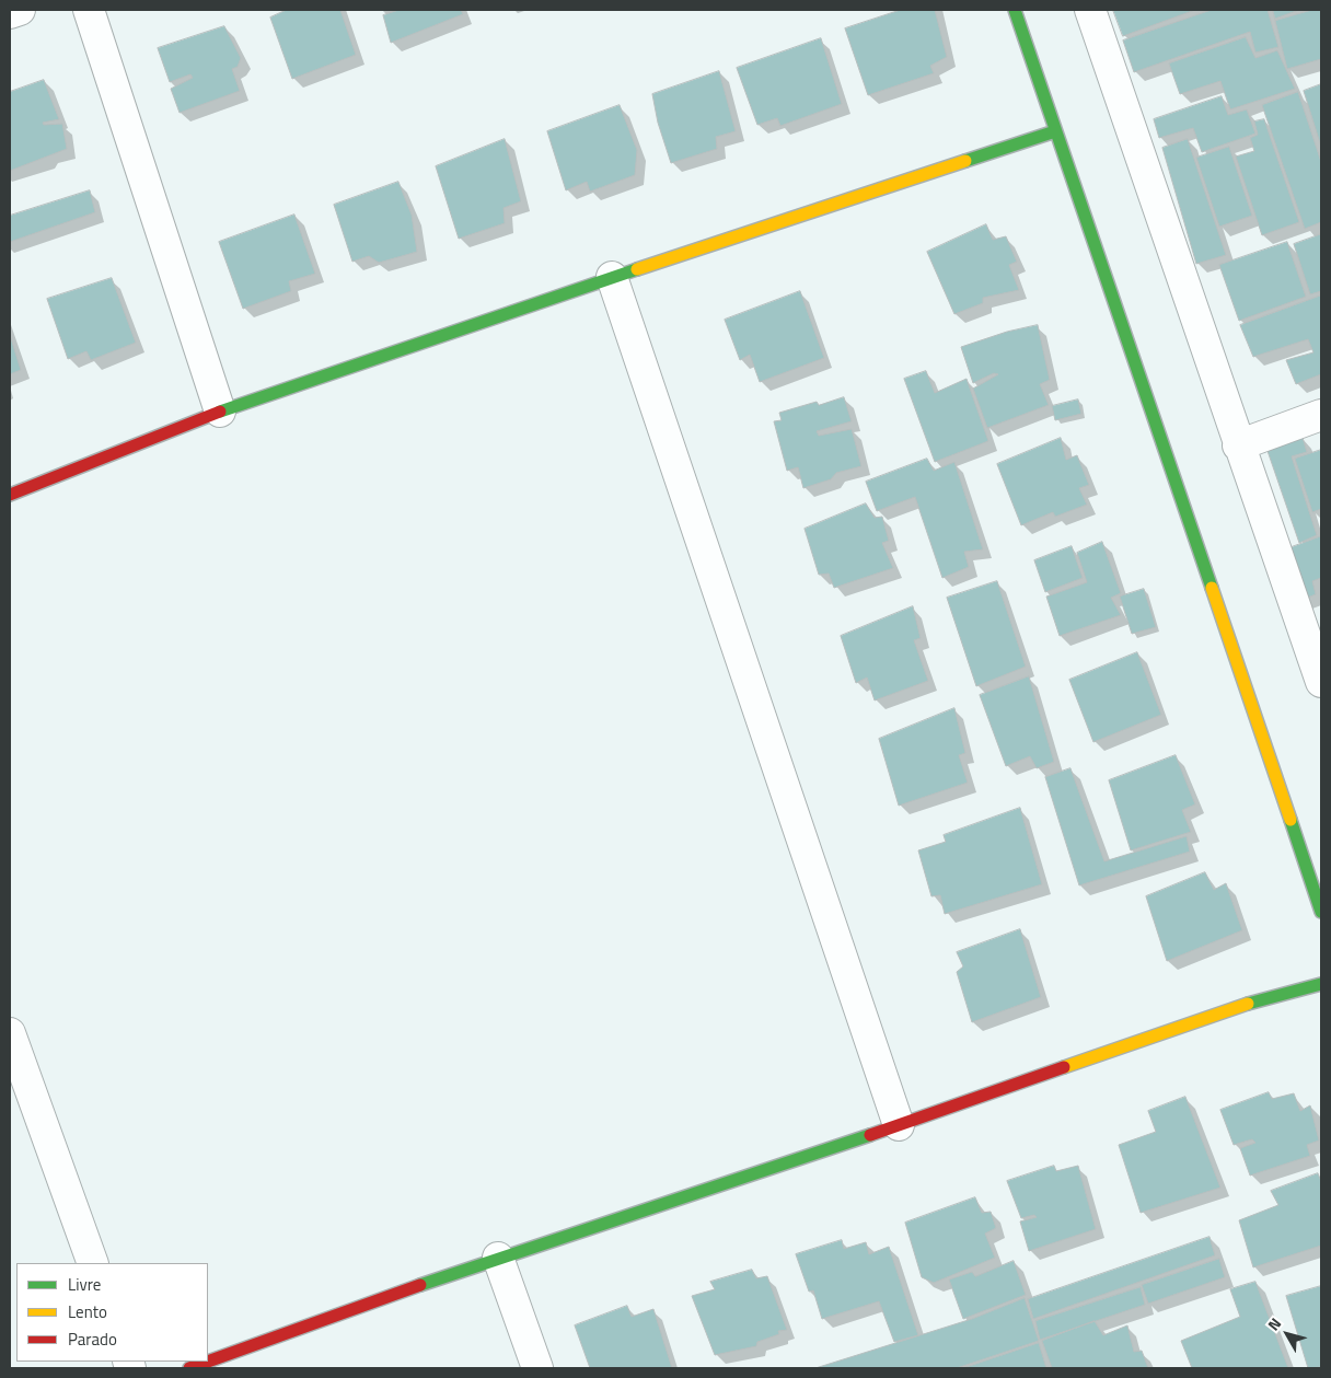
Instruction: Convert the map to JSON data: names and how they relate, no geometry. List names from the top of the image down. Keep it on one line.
{"legend":["Livre","Lento","Parado"],"north":"top left"}
